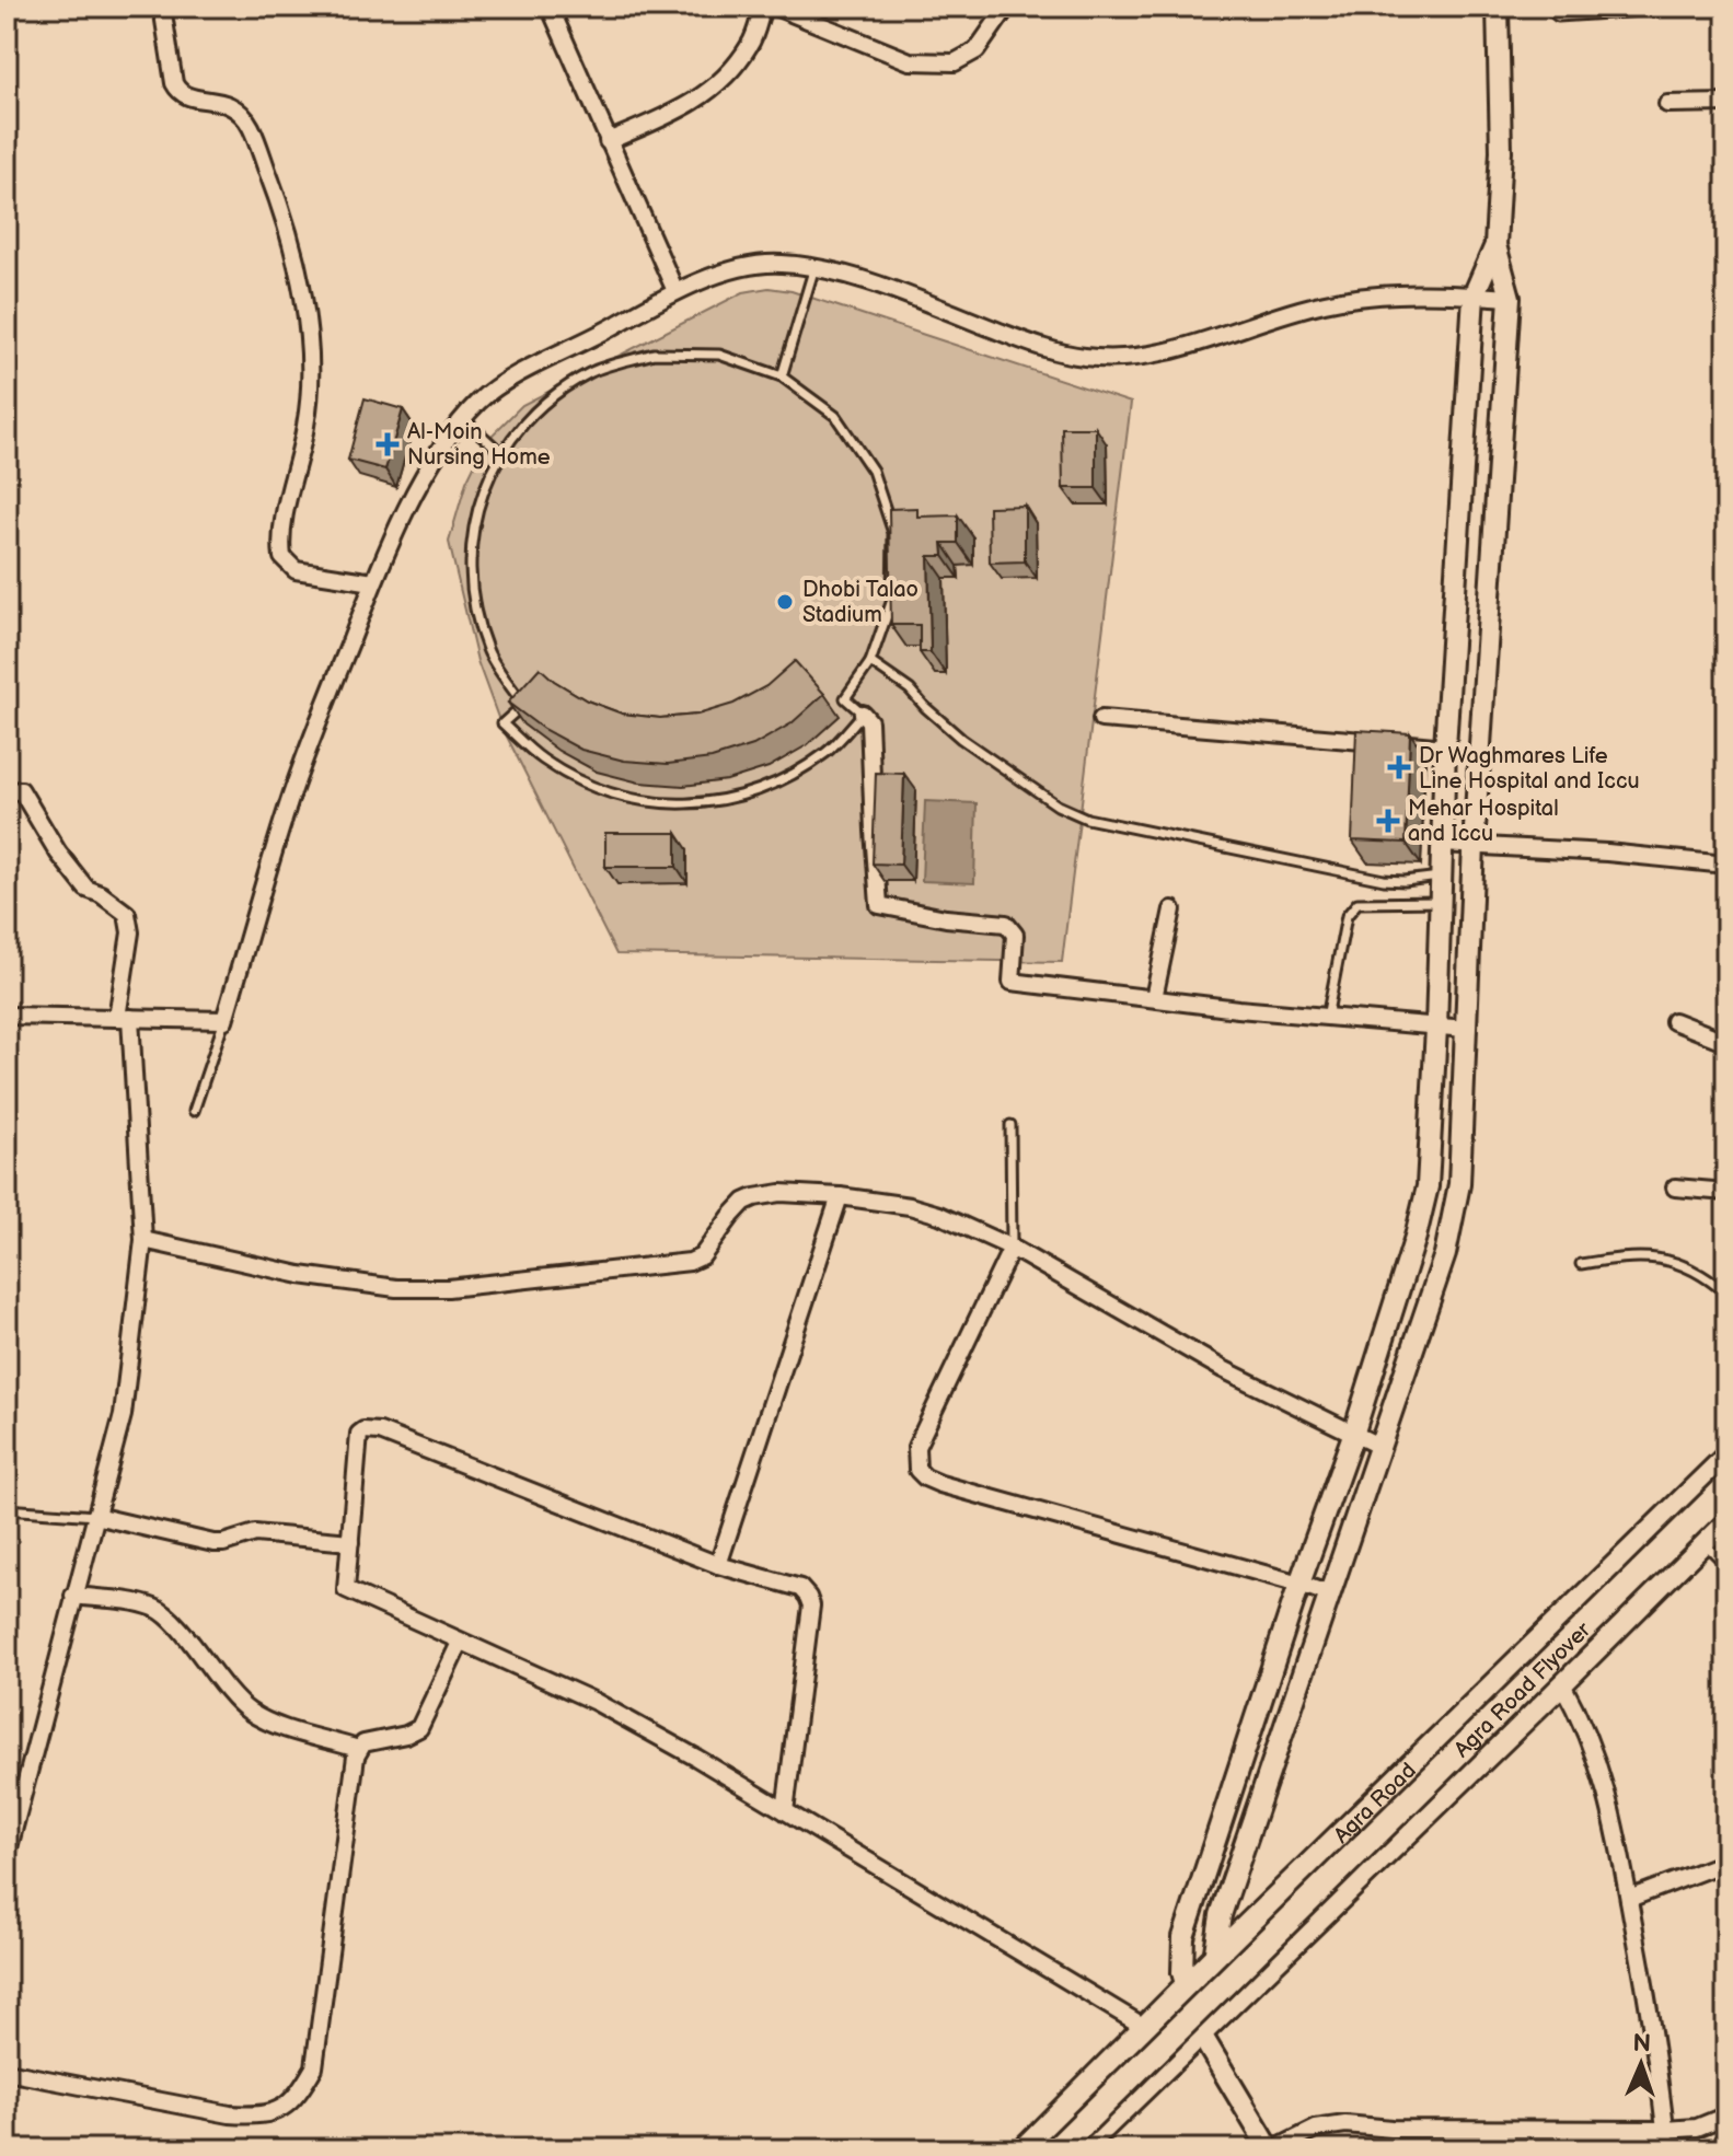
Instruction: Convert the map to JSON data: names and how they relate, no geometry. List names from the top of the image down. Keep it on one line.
{"streets":{"highway":["Agra Road Flyover","Agra Road"]},"places":{"health":["Al-Moin Nursing Home","Dr Waghmares Life Line Hospital and Iccu","Mehar Hospital and Iccu"],"other":["Dhobi Talao Stadium"]},"north":"top"}
